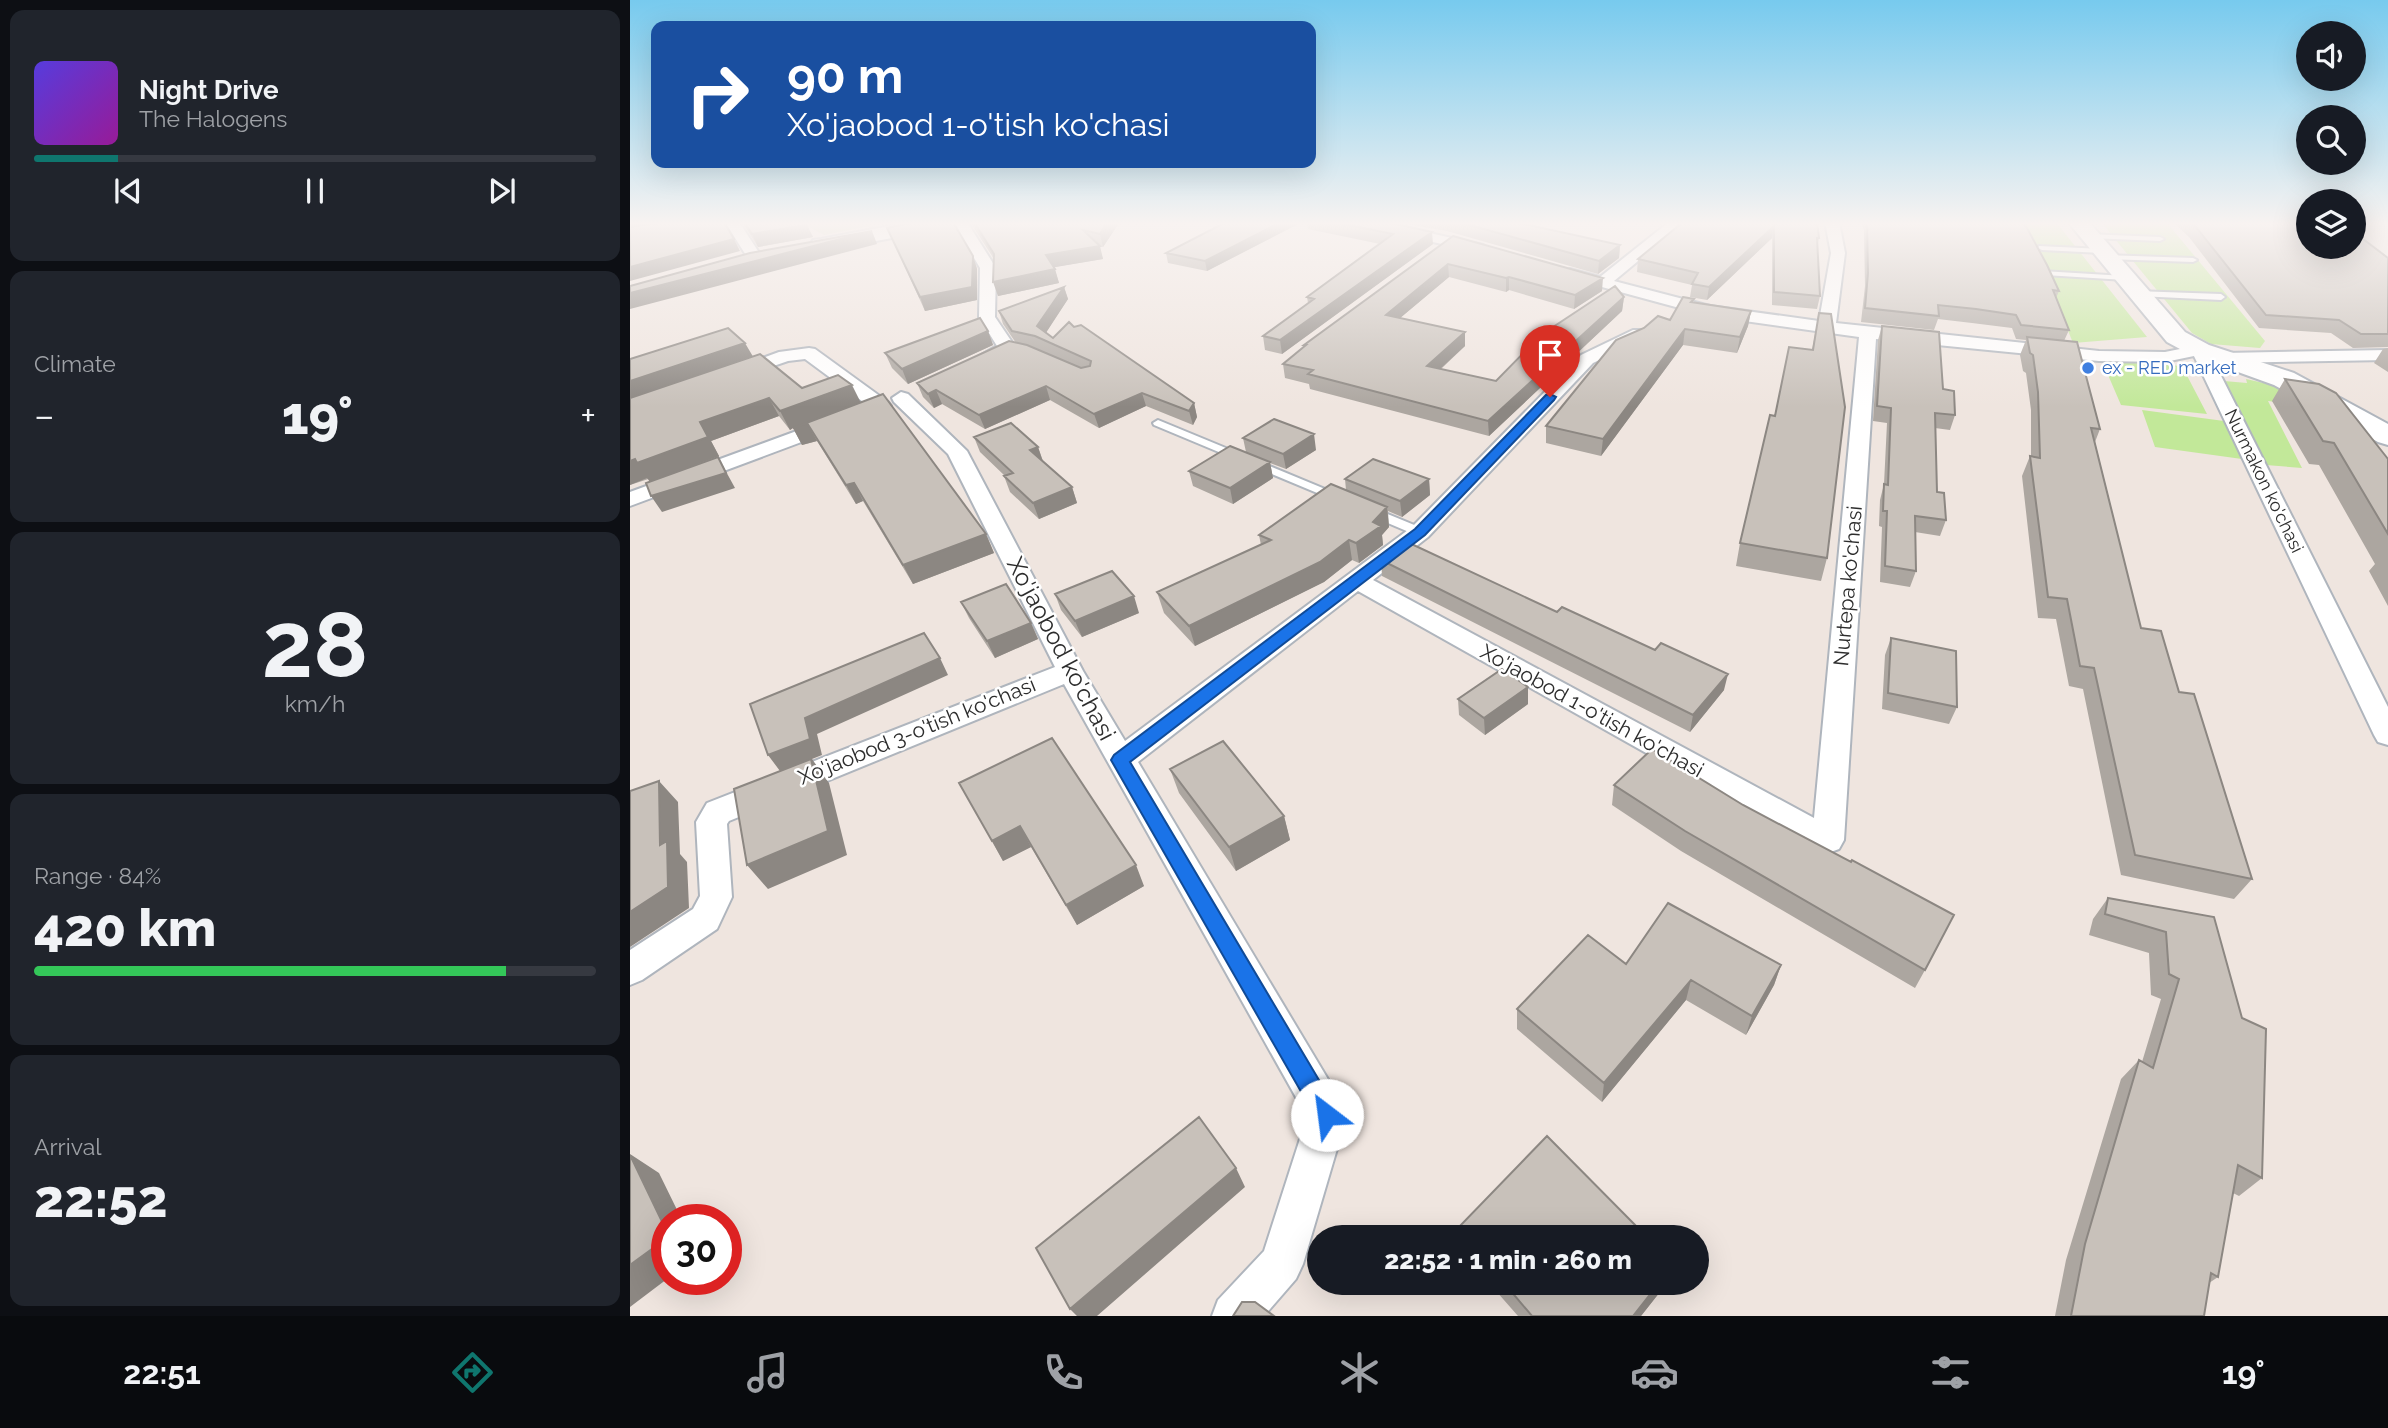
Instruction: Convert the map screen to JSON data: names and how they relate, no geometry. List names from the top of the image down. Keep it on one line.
{"streets":{"street":["Nurmakon ko'chasi","Nurtepa ko'chasi","Xo'jaobod ko'chasi","Xo'jaobod 1-o'tish ko'chasi","Xo'jaobod 3-o'tish ko'chasi"]},"crossings":[["Nurtepa ko'chasi","Xo'jaobod 1-o'tish ko'chasi"],["Xo'jaobod ko'chasi","Xo'jaobod 3-o'tish ko'chasi"]],"places":["ex - RED market"],"page":{"turn":["90 m","Xo'jaobod 1-o'tish ko'chasi"],"song":["Night Drive","The Halogens"],"tile":["Climate",["28","km/h"],["Range · 84%","420 km"],["Arrival","22:52"]],"heat":["−","19°","+"],"limit":"30","trip":"22:52 · 1 min · 260 m","tabs":["22:51","19°"]}}
